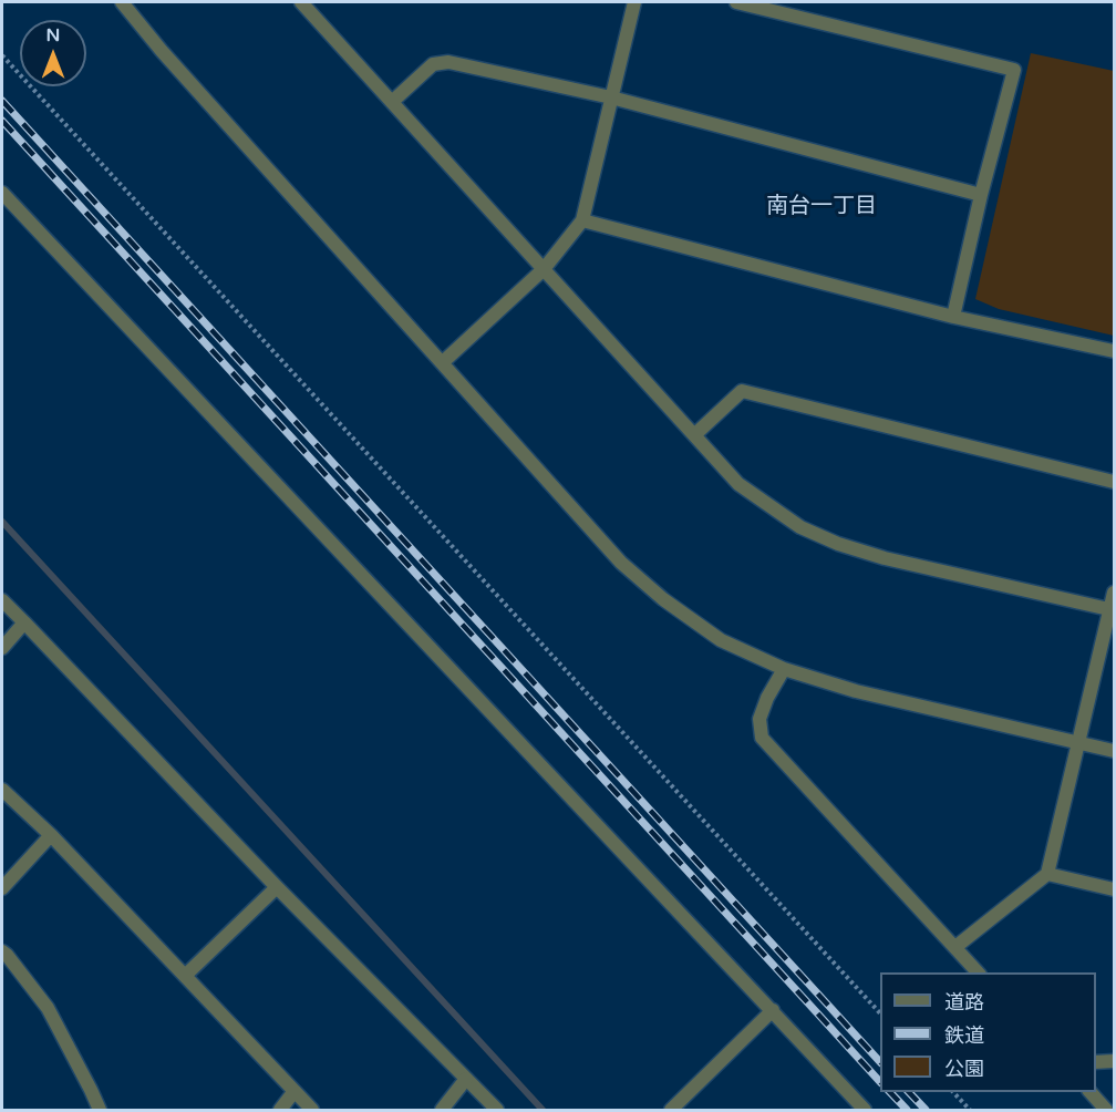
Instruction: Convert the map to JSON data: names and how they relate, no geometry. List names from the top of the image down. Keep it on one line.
{"districts":["南台一丁目"],"legend":["道路","鉄道","公園"],"north":"top"}
